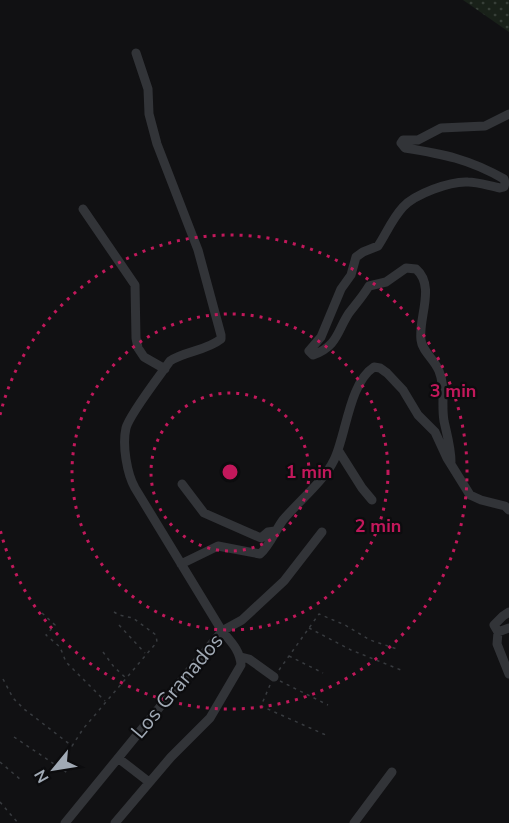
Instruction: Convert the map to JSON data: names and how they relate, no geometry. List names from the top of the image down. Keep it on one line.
{"streets":{"street":["Los Granados"]},"north":"bottom left","rings":["3 min","1 min","2 min"]}
